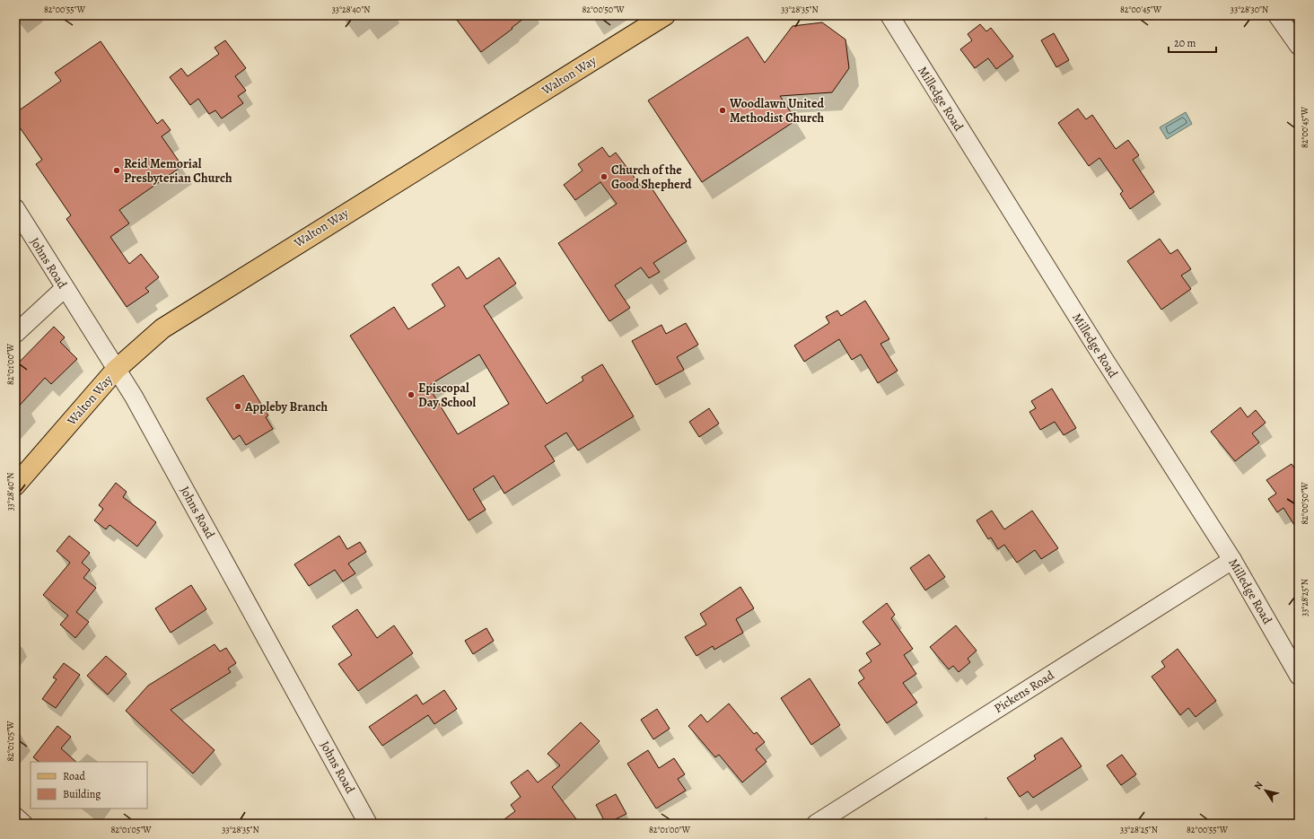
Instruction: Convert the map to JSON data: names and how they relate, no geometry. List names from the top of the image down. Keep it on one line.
{"streets":{"main road":["Walton Way"],"street":["Milledge Road","Johns Road","Pickens Road"]},"crossings":[["Walton Way","Johns Road"],["Milledge Road","Pickens Road"]],"places":["Woodlawn United Methodist Church","Reid Memorial Presbyterian Church","Church of the Good Shepherd","Episcopal Day School","Appleby Branch"],"legend":["Road","Building"],"scale_bar":"20 m","north":"top left","coordinates":["82°00'55\"W","33°28'40\"N","82°00'50\"W","33°28'35\"N","82°00'45\"W","33°28'30\"N","82°01'00\"W","33°28'25\"N","82°01'05\"W"]}
